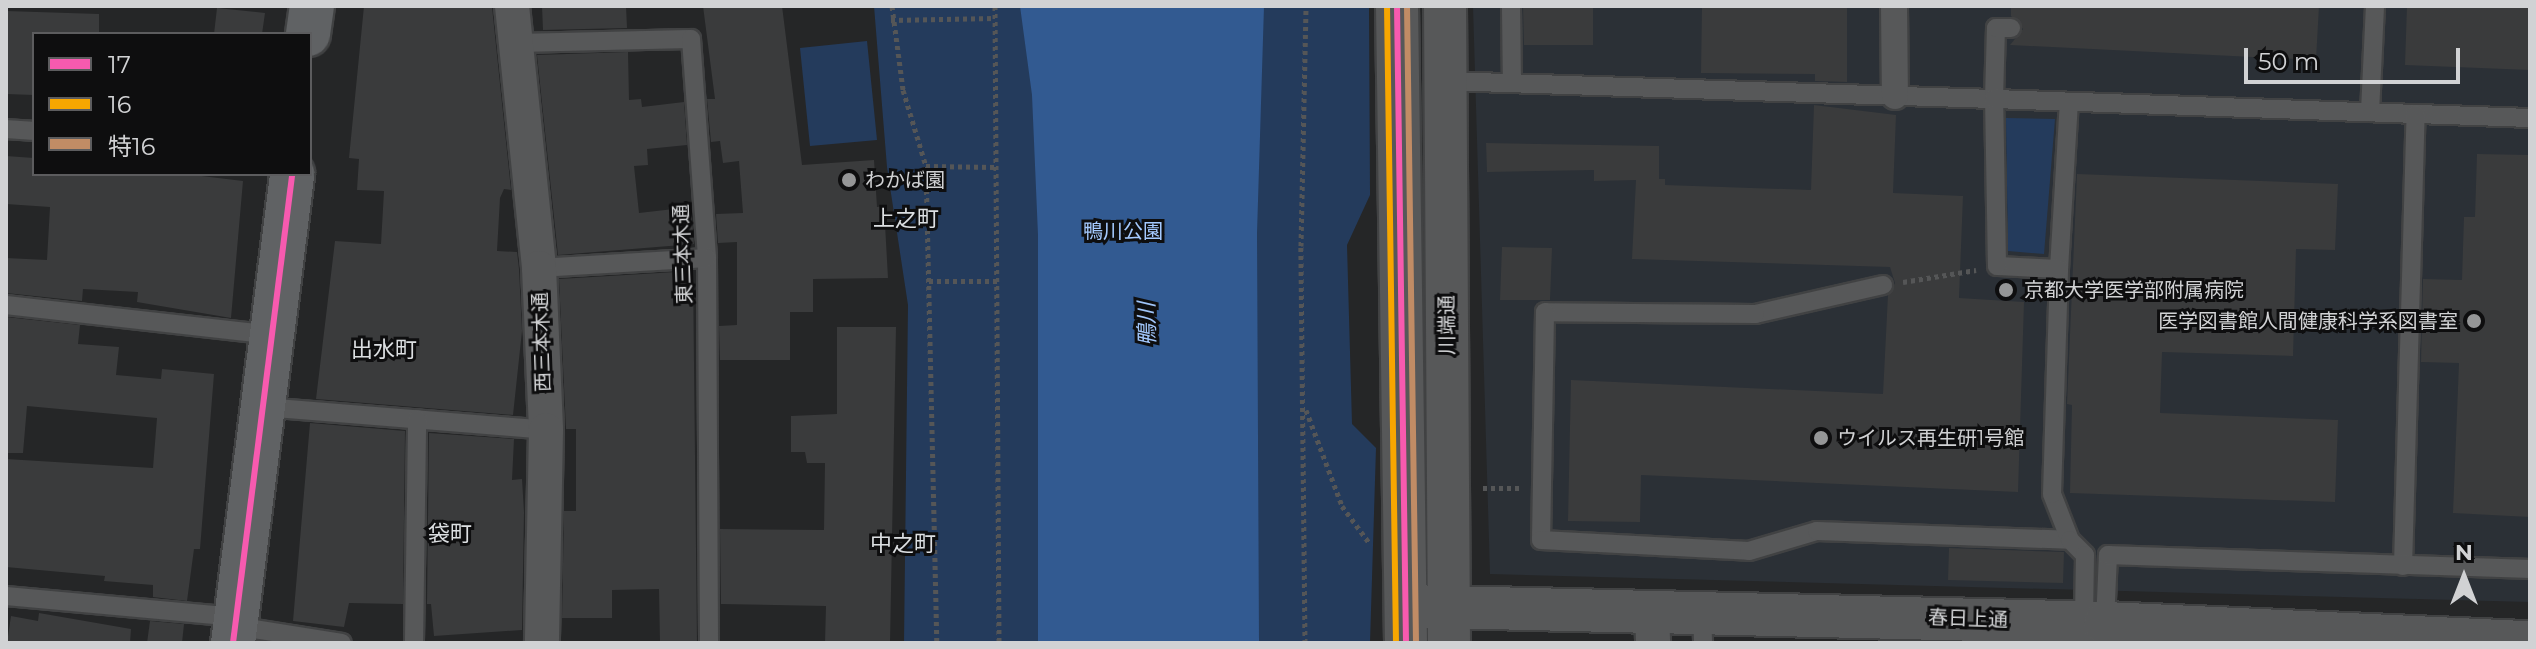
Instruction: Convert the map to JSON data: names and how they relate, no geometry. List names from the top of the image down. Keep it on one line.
{"streets":{"street":["川端通","西三本木通","春日上通"],"lane":["東三本木通"]},"crossings":[["東三本木通","西三本木通"],["川端通","春日上通"]],"districts":["上之町","出水町","袋町","中之町"],"water":["鴨川"],"parks":["鴨川公園"],"places":["わかば園","京都大学医学部附属病院","医学図書館人間健康科学系図書室","ウイルス再生研1号館"],"lines":["transit line 17","transit line 16","transit line 特16"],"legend":["17","16","特16"],"scale_bar":"50 m","north":"top"}
